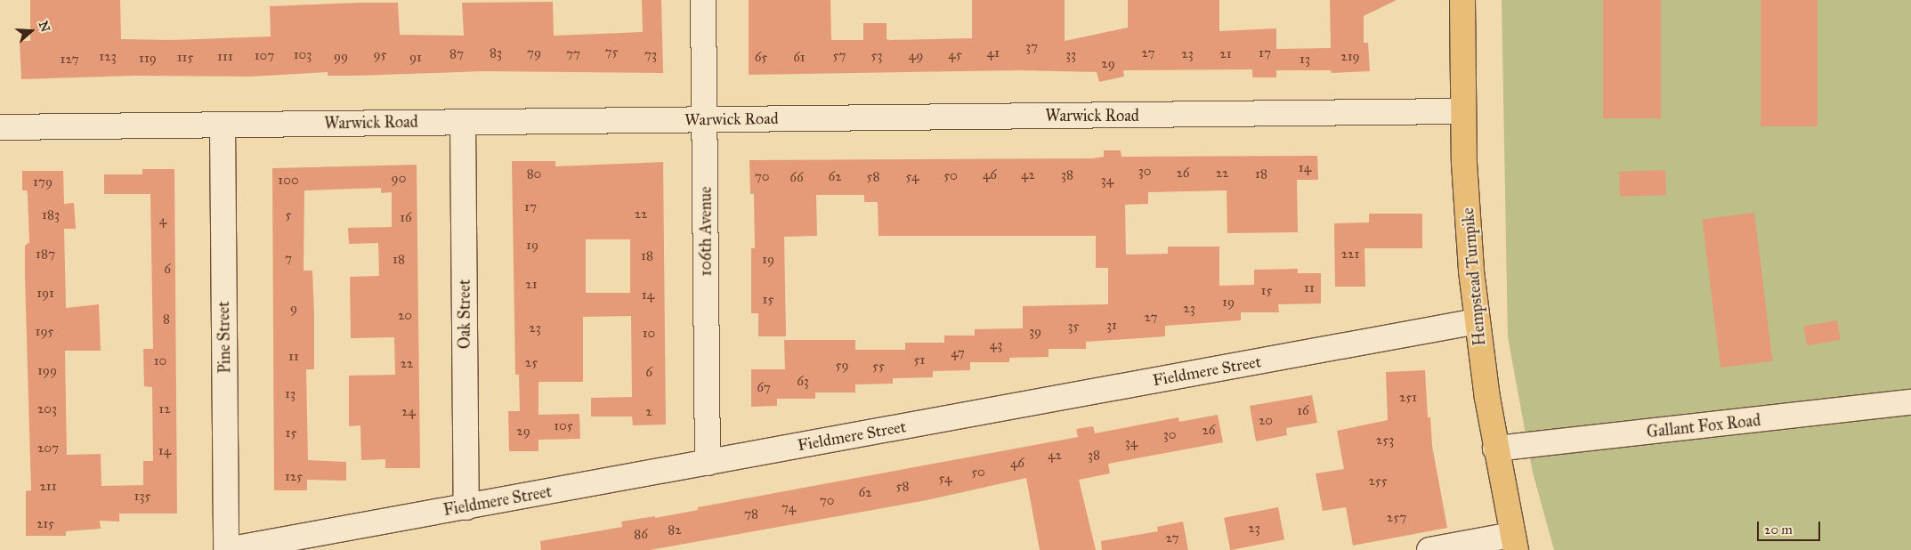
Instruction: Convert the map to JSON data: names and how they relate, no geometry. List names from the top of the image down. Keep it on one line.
{"streets":{"main road":["Hempstead Turnpike"],"street":["Warwick Road","106th Avenue","Oak Street","Pine Street","Fieldmere Street","Gallant Fox Road"]},"crossings":[["Warwick Road","106th Avenue"],["Warwick Road","Hempstead Turnpike"],["Warwick Road","Oak Street"],["Warwick Road","Pine Street"],["106th Avenue","Fieldmere Street"],["Hempstead Turnpike","Fieldmere Street"],["Hempstead Turnpike","Gallant Fox Road"],["Oak Street","Fieldmere Street"],["Pine Street","Fieldmere Street"]],"house_numbers":["37","75","83","79","41","27","17","87","77","23","21","103","95","73","45","33","107","57","53","49","123","111","99","219","115","91","65","61","119","127","13","29","14","30","26","22","80","18","46","42","38","50","70","62","58","54","66","90","100","34","179","17","22","183","5","16","4","19","187","221","18","7","18","19","6","21","11","15","191","14","15","19","9","23","20","27","8","31","35","23","195","39","10","43","47","11","51","10","25","22","59","55","199","6","63","67","13","251","203","12","16","24","2","20","105","26","29","15","30","253","34","207","14","42","38","46","50","125","54","255","211","58","62","135","70","74","78","257","215","23","82","86","27"],"scale_bar":"20 m","north":"right"}
